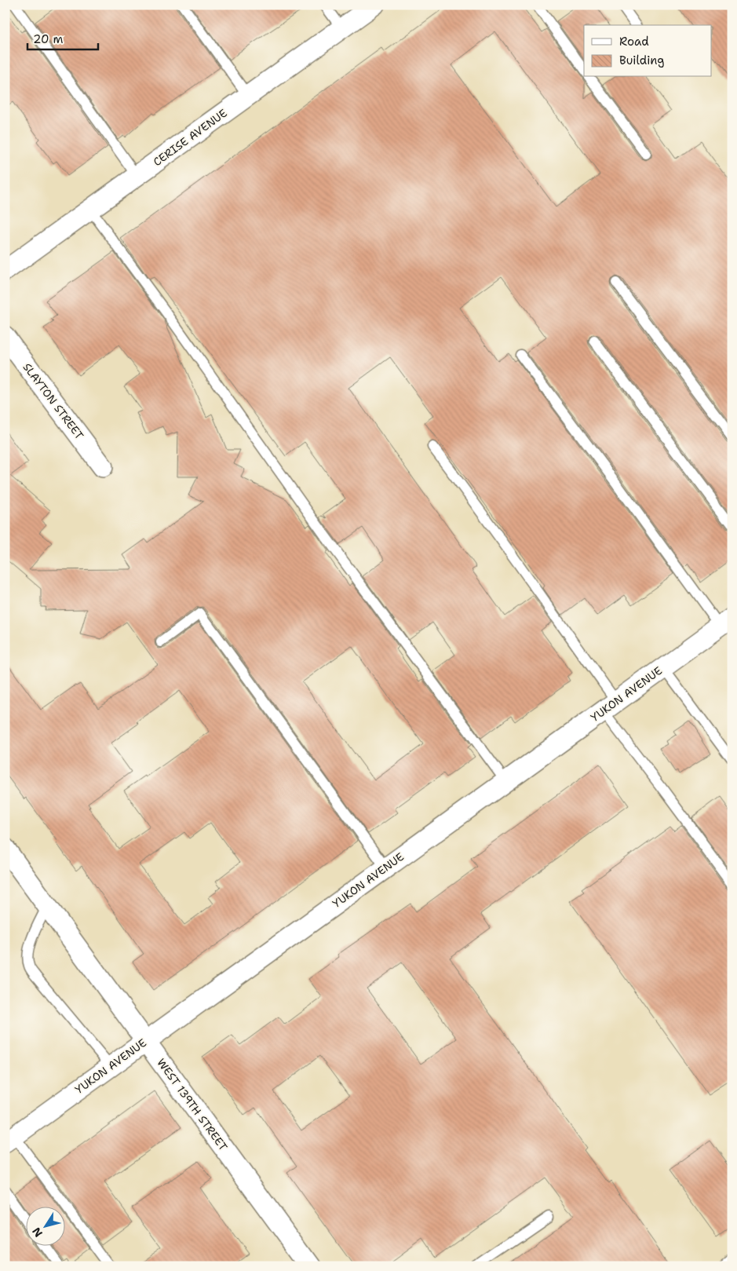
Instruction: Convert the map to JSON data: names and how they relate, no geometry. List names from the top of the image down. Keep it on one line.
{"streets":{"street":["CERISE AVENUE","SLAYTON STREET","YUKON AVENUE","WEST 139TH STREET"]},"crossings":[["YUKON AVENUE","WEST 139TH STREET"]],"legend":["Road","Building"],"scale_bar":"20 m","north":"bottom left"}
